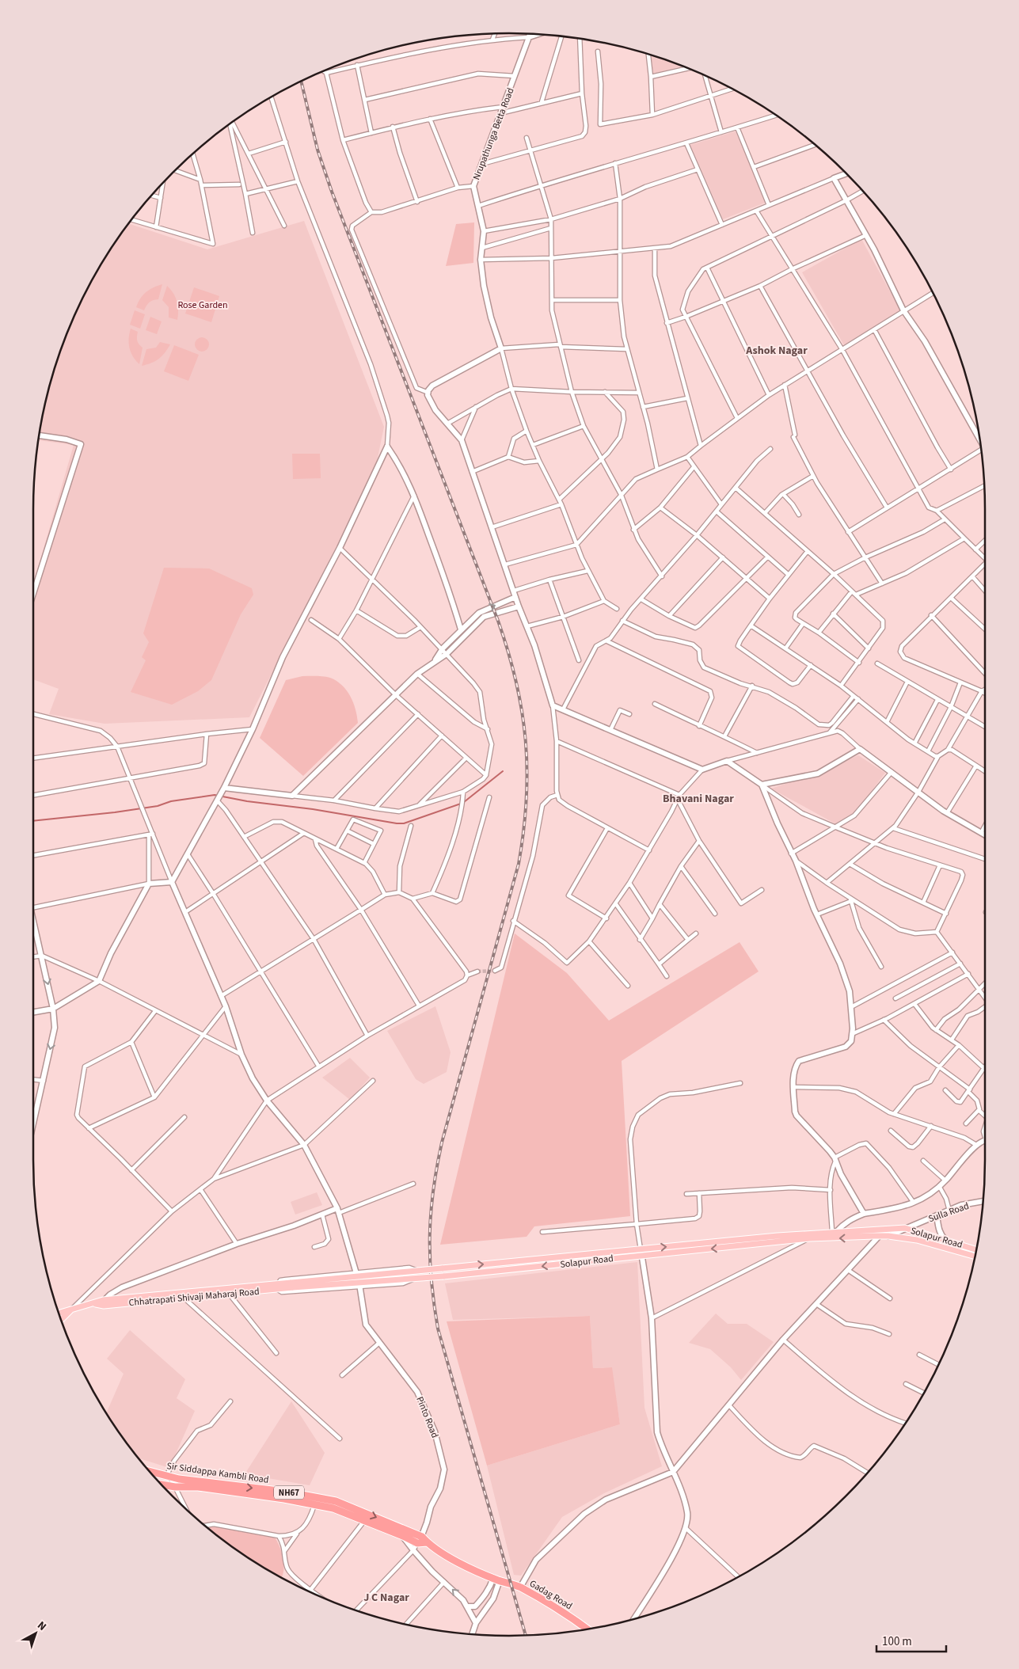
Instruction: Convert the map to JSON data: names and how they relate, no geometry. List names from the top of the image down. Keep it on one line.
{"streets":{"highway":["Sir Siddappa Kambli Road","NH67","Gadag Road"],"main road":["Solapur Road","Chhatrapati Shivaji Maharaj Road"],"street":["Nrupathunga Betta Road","Sulla Road","Pinto Road"]},"crossings":[["Sulla Road","Solapur Road"],["Solapur Road","Chhatrapati Shivaji Maharaj Road"],["Pinto Road","Sir Siddappa Kambli Road"],["Sir Siddappa Kambli Road","NH67"],["NH67","Gadag Road"]],"districts":["Ashok Nagar","Bhavani Nagar","J C Nagar"],"parks":["Rose Garden"],"scale_bar":"100 m","north":"top right"}
